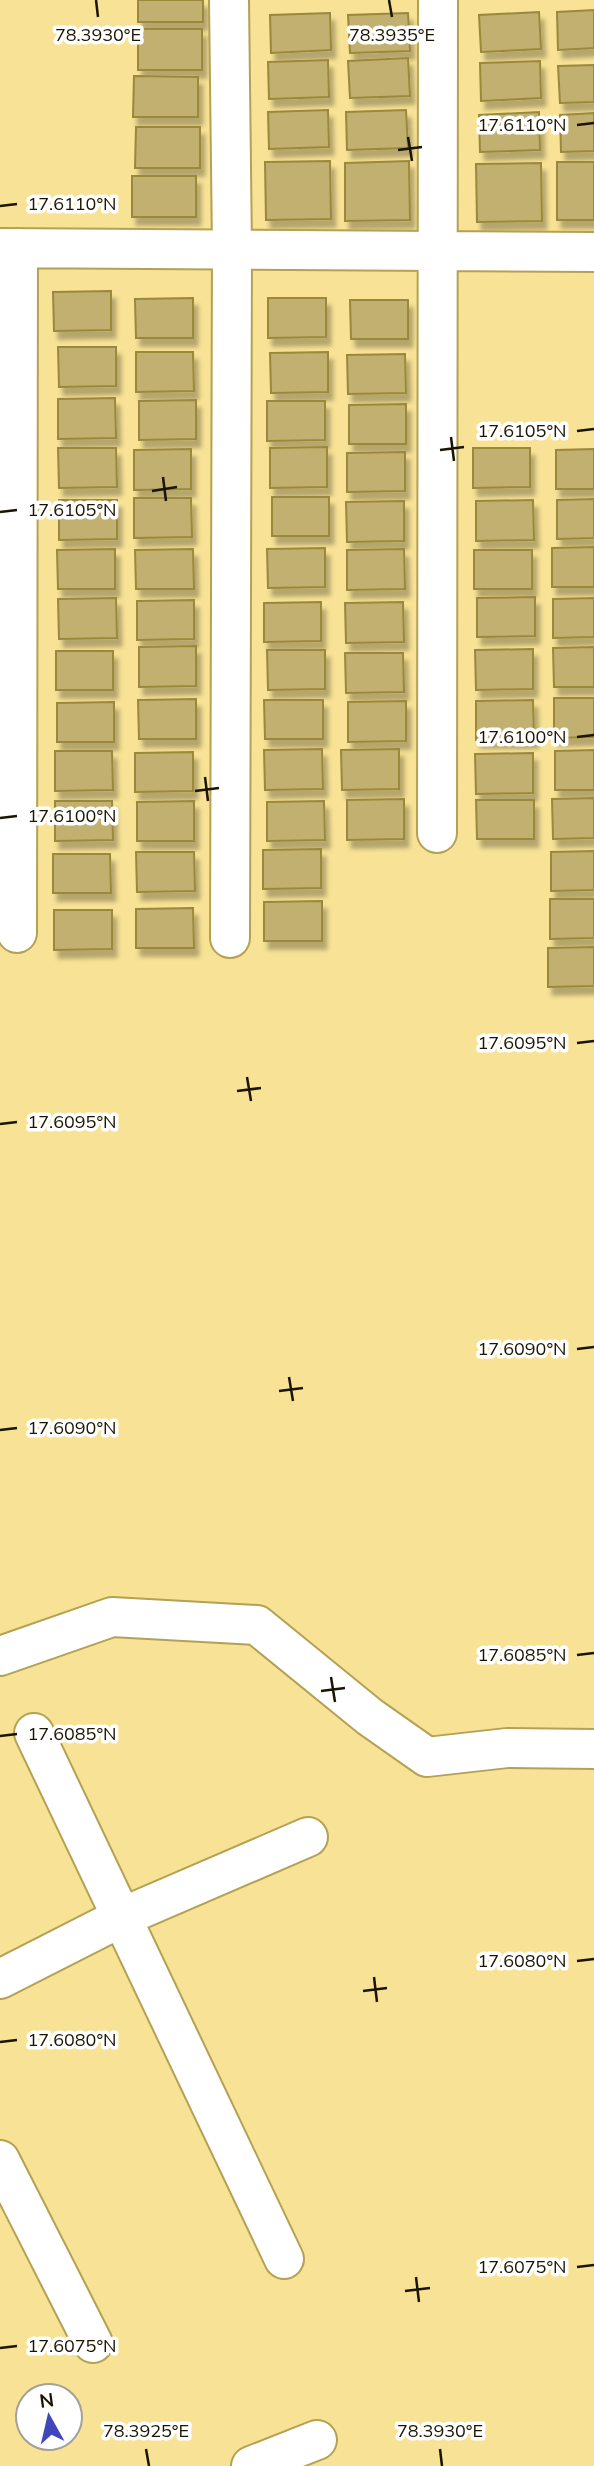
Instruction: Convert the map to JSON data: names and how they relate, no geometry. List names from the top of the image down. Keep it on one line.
{"north":"top","coordinates":["78.3930°E","78.3935°E","17.6110°N","17.6105°N","17.6100°N","17.6095°N","17.6090°N","17.6085°N","17.6080°N","17.6075°N","78.3925°E"]}
